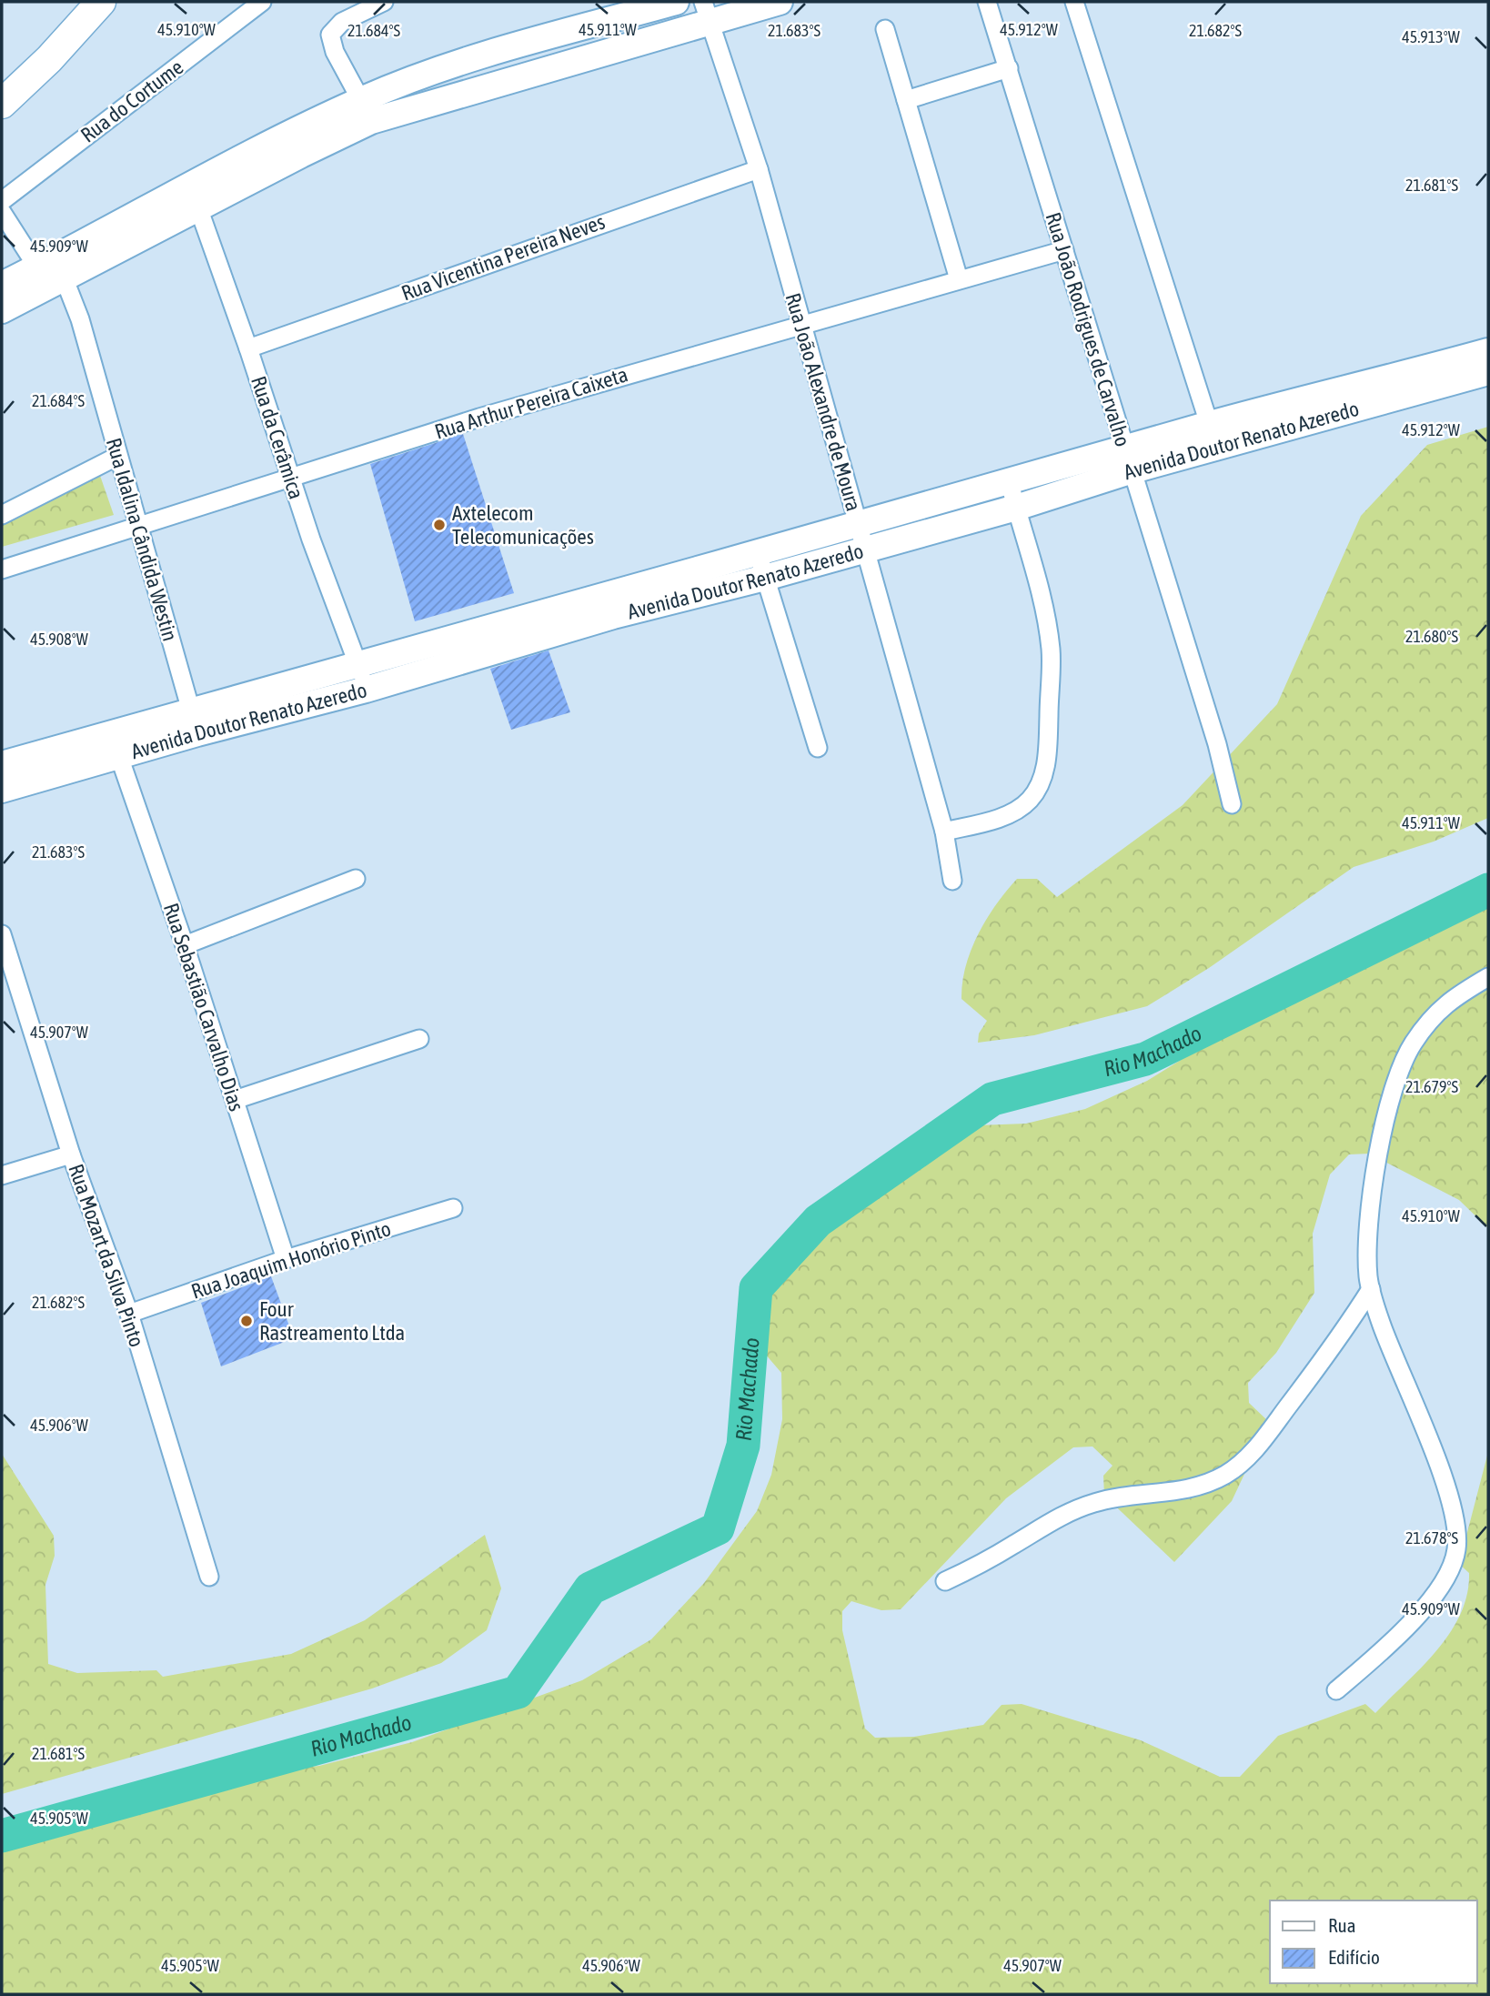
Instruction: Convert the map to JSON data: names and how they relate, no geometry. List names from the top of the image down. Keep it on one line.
{"streets":{"street":["Rua do Cortume","Rua Vicentina Pereira Neves","Rua João Rodrigues de Carvalho","Rua João Alexandre de Moura","Rua Arthur Pereira Caixeta","Rua da Cerâmica","Avenida Doutor Renato Azeredo","Rua Idalina Cândida Westin","Rua Sebastião Carvalho Dias","Rua Mozart da Silva Pinto","Rua Joaquim Honório Pinto"]},"crossings":[["Rua Vicentina Pereira Neves","Rua João Alexandre de Moura"],["Rua Vicentina Pereira Neves","Rua da Cerâmica"],["Rua João Rodrigues de Carvalho","Rua Arthur Pereira Caixeta"],["Rua João Rodrigues de Carvalho","Avenida Doutor Renato Azeredo"],["Rua João Alexandre de Moura","Rua Arthur Pereira Caixeta"],["Rua João Alexandre de Moura","Avenida Doutor Renato Azeredo"],["Rua Arthur Pereira Caixeta","Rua da Cerâmica"],["Rua Arthur Pereira Caixeta","Rua Idalina Cândida Westin"],["Rua da Cerâmica","Avenida Doutor Renato Azeredo"],["Avenida Doutor Renato Azeredo","Rua Idalina Cândida Westin"],["Avenida Doutor Renato Azeredo","Rua Sebastião Carvalho Dias"],["Rua Sebastião Carvalho Dias","Rua Joaquim Honório Pinto"],["Rua Mozart da Silva Pinto","Rua Joaquim Honório Pinto"]],"water":["Rio Machado"],"places":["Axtelecom Telecomunicações","Four Rastreamento Ltda"],"legend":["Rua","Edifício"],"coordinates":["45.910°W","45.912°W","45.911°W","21.684°S","21.683°S","21.682°S","45.913°W","21.681°S","45.909°W","21.680°S","45.908°W","45.907°W","21.679°S","45.906°W","21.678°S","45.905°W"]}
